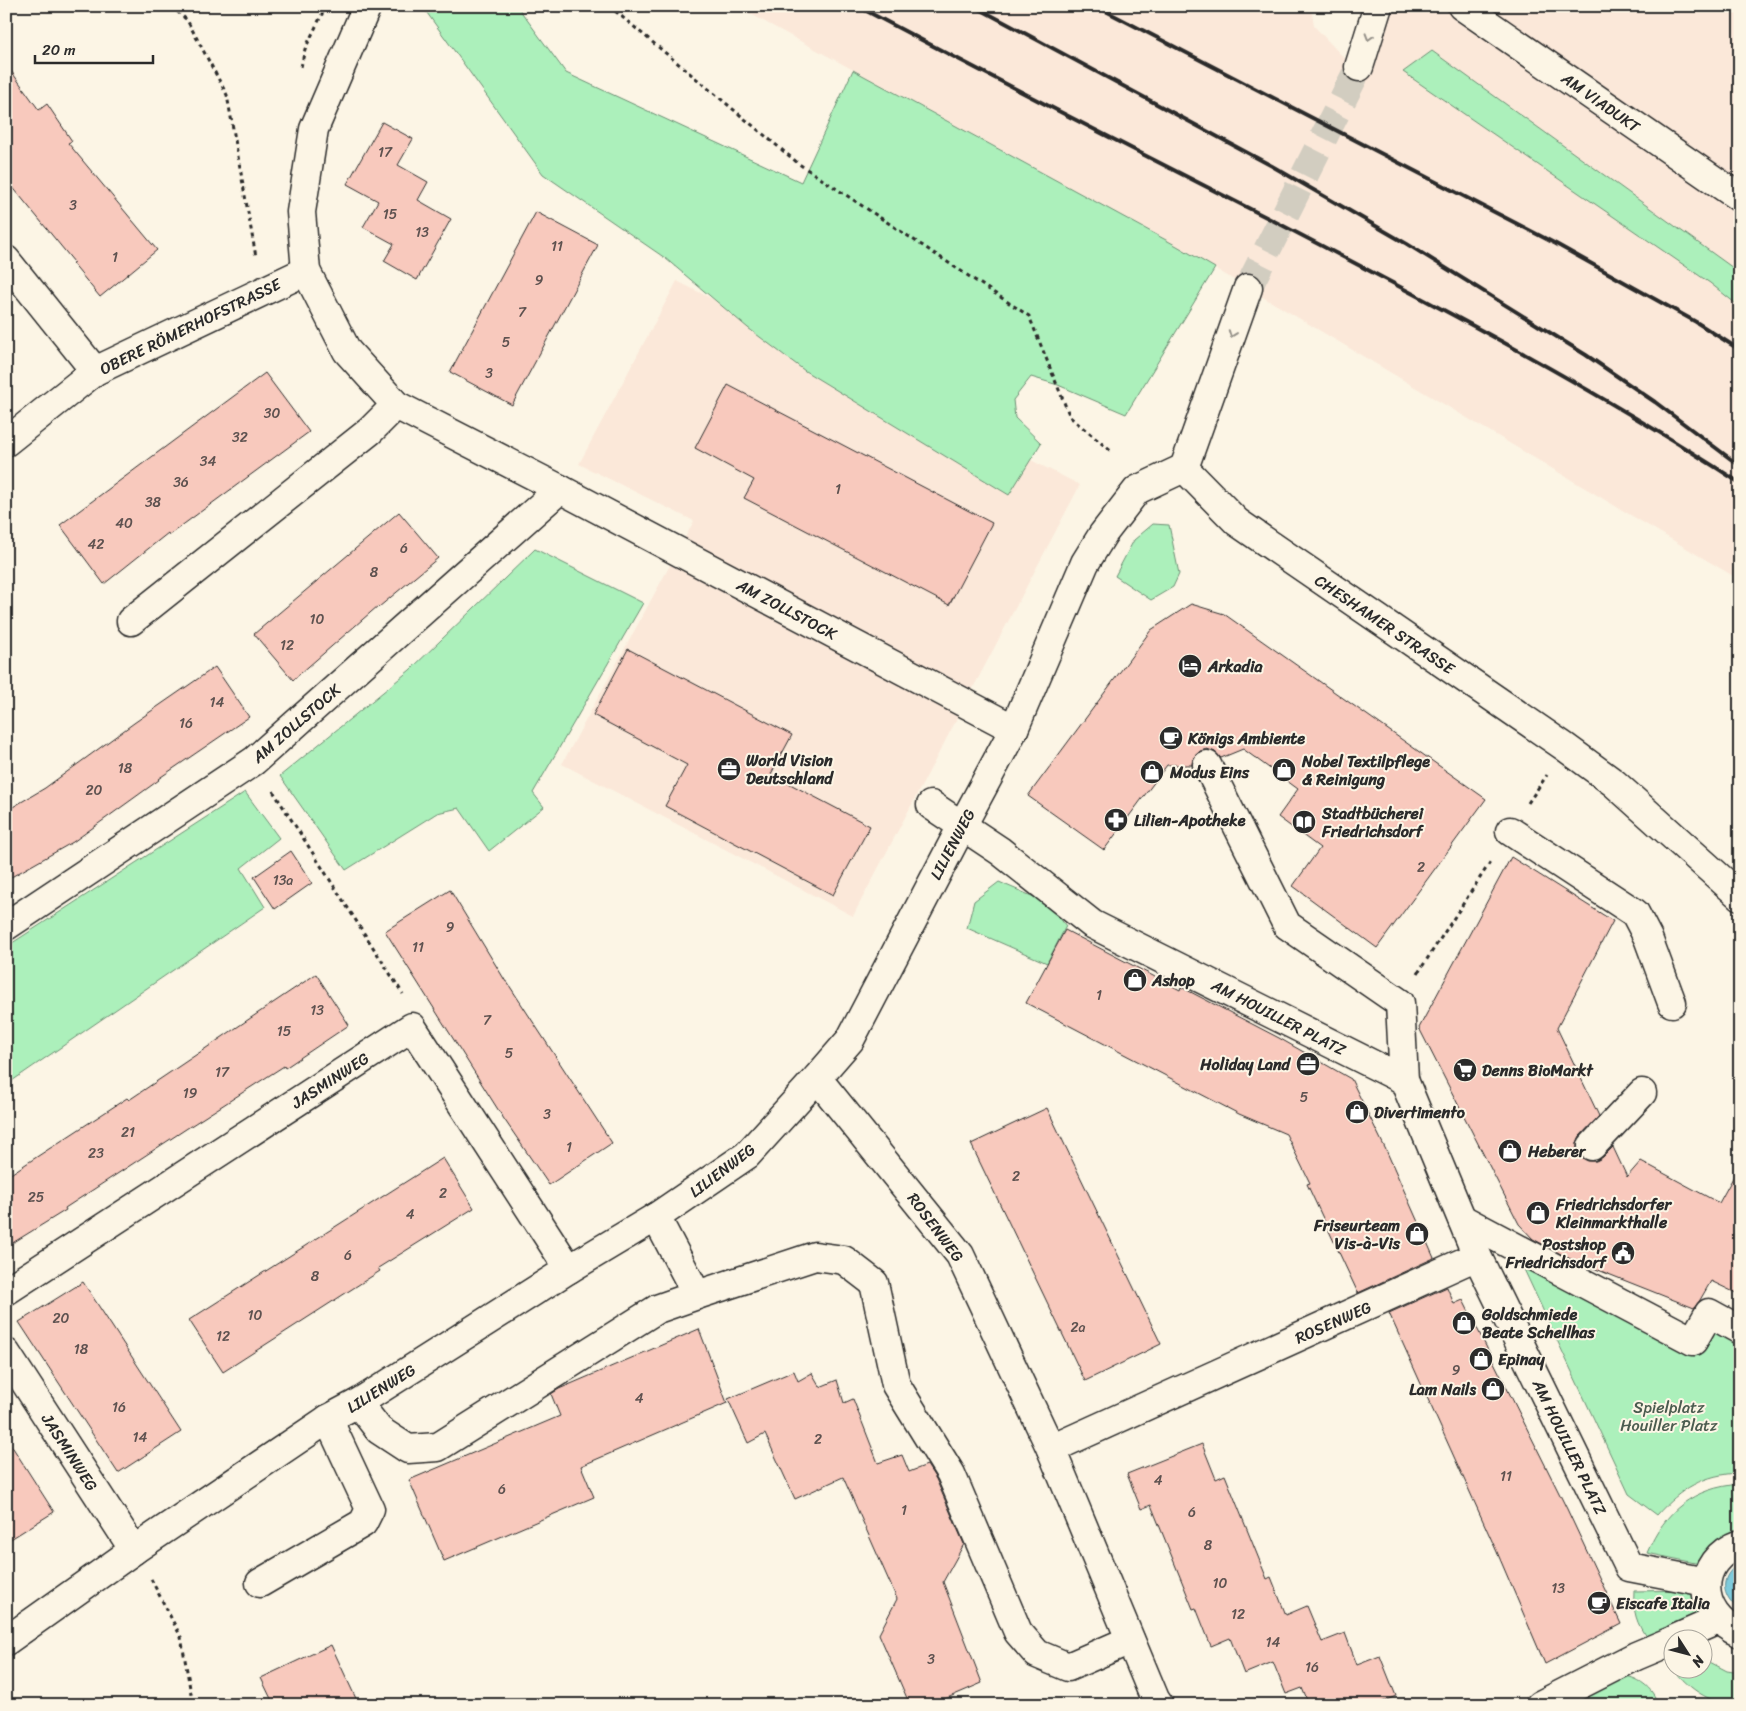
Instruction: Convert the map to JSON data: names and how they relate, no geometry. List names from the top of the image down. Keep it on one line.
{"streets":{"street":["AM VIADUKT","OBERE RÖMERHOFSTRASSE","AM ZOLLSTOCK","CHESHAMER STRASSE","LILIENWEG","AM HOUILLER PLATZ","JASMINWEG","ROSENWEG"]},"crossings":[["OBERE RÖMERHOFSTRASSE","AM ZOLLSTOCK"],["AM ZOLLSTOCK","LILIENWEG"],["CHESHAMER STRASSE","LILIENWEG"],["LILIENWEG","AM HOUILLER PLATZ"],["LILIENWEG","JASMINWEG"],["LILIENWEG","ROSENWEG"],["AM HOUILLER PLATZ","ROSENWEG"]],"parks":["Spielplatz Houiller Platz"],"places":{"hotel":["Arkadia"],"cafe":["Königs Ambiente","Eiscafe Italia"],"office":["World Vision Deutschland","Holiday Land"],"shop":["Nobel Textilpflege & Reinigung","Modus Eins","Ashop","Divertimento","Heberer","Friedrichsdorfer Kleinmarkthalle","Friseurteam Vis-à-Vis","Goldschmiede Beate Schellhas","Epinay","Lam Nails"],"pharmacy":["Lilien-Apotheke"],"library":["Stadtbücherei Friedrichsdorf"],"supermarket":["Denns BioMarkt"],"public building":["Postshop Friedrichsdorf"]},"house_numbers":["17","3","15","13","11","1","9","7","5","3","30","32","34","36","1","38","40","42","6","8","10","12","14","16","18","20","2","13a","9","11","1","13","7","15","5","17","19","5","3","21","1","23","2","2","25","4","6","8","10","20","2a","12","18","9","4","16","14","2","11","4","6","1","6","8","10","13","12","14","3","16"],"scale_bar":"20 m","north":"bottom right"}
